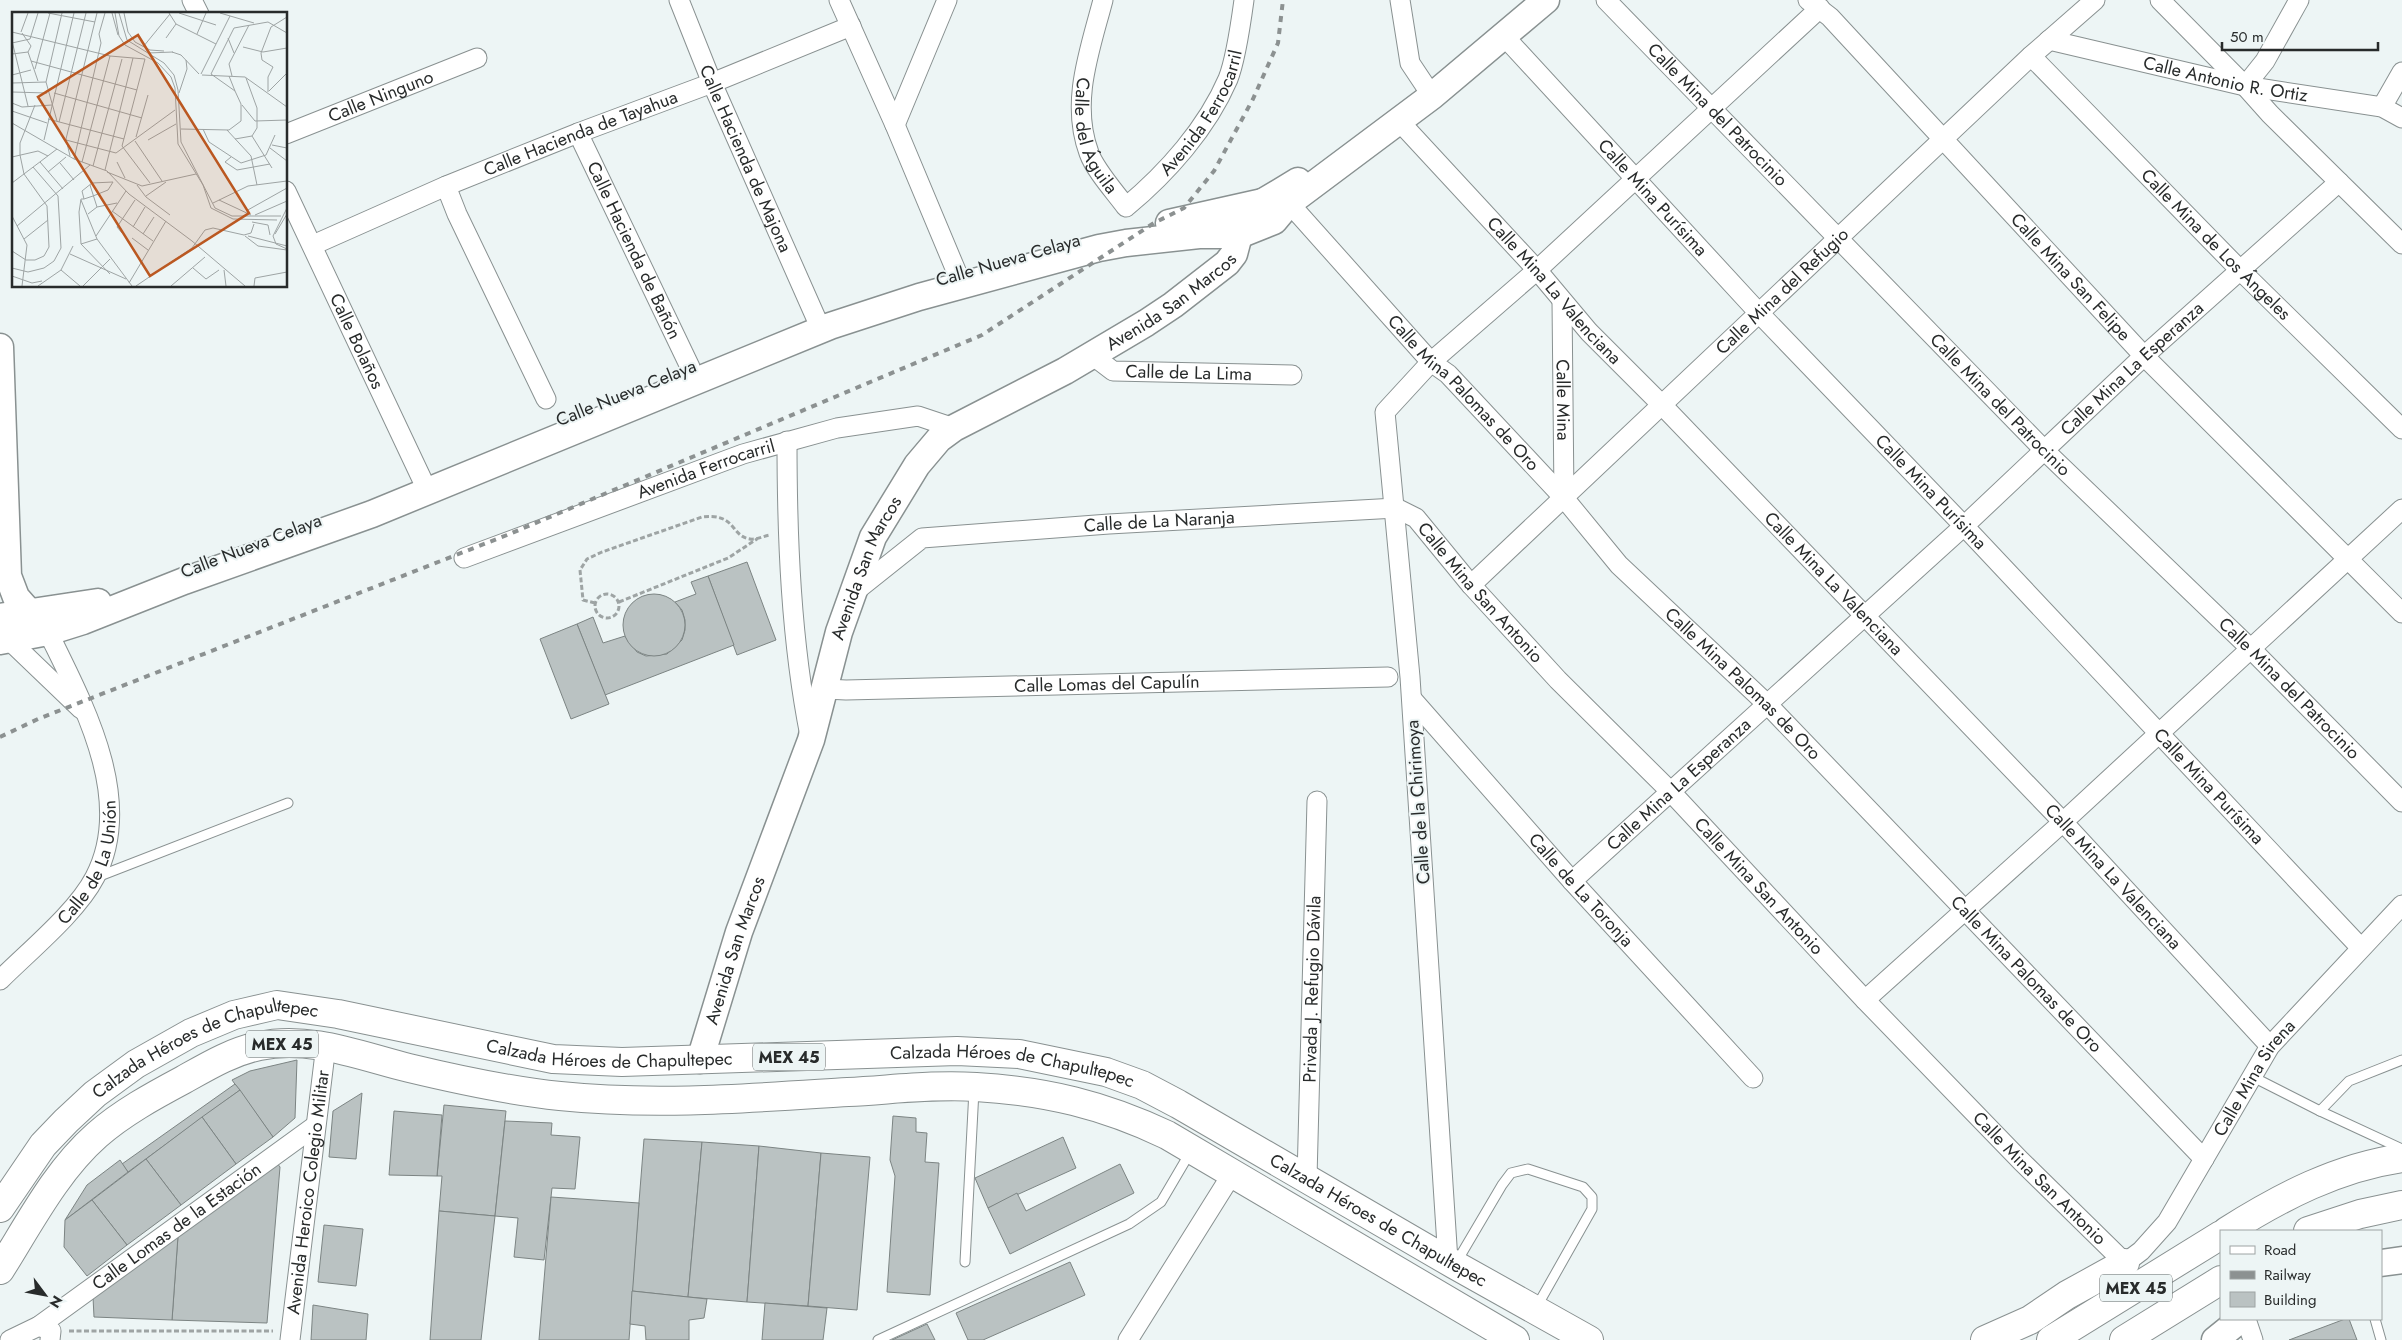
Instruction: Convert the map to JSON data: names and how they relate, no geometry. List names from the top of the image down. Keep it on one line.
{"streets":{"main road":["Calle Nueva Celaya","Avenida San Marcos","MEX 45","Calzada Héroes de Chapultepec"],"street":["Calle Antonio R. Ortiz","Calle Ninguno","Avenida Ferrocarril","Calle Mina del Patrocinio","Calle Hacienda de Tayahua","Calle del Águila","Calle Hacienda de Majona","Calle Mina Purísima","Calle Mina de Los Ángeles","Calle Hacienda de Bañón","Calle Mina San Felipe","Calle Mina La Valenciana","Calle Mina del Refugio","Calle Bolaños","Calle Mina La Esperanza","Calle de La Lima","Calle Mina Palomas de Oro","Calle Mina","Calle de La Naranja","Calle Mina San Antonio","Calle Lomas del Capulín","Calle de la Chirimoya","Calle de La Unión","Calle de La Toronja","Privada J. Refugio Dávila","Calle Mina Sirena","Avenida Heroico Colegio Militar","Calle Lomas de la Estación"]},"crossings":[["Calle Antonio R. Ortiz","Calle Mina del Refugio"],["Avenida Ferrocarril","Calle del Águila"],["Avenida Ferrocarril","Avenida San Marcos"],["Calle Mina del Patrocinio","Calle Mina del Refugio"],["Calle Mina del Patrocinio","Calle Mina La Esperanza"],["Calle Mina del Patrocinio","Calle de la Chirimoya"],["Calle Hacienda de Tayahua","Calle Hacienda de Majona"],["Calle Hacienda de Tayahua","Calle Hacienda de Bañón"],["Calle Hacienda de Tayahua","Calle Bolaños"],["Calle Hacienda de Majona","Calle Nueva Celaya"],["Calle Mina Purísima","Calle Mina del Refugio"],["Calle Mina Purísima","Avenida San Marcos"],["Calle Mina Purísima","Calle Mina La Esperanza"],["Calle Mina Purísima","Calle de la Chirimoya"],["Calle Mina Purísima","Calle Mina Sirena"],["Calle Mina de Los Ángeles","Calle Mina del Refugio"],["Calle Mina de Los Ángeles","Calle Mina La Esperanza"],["Calle Hacienda de Bañón","Calle Nueva Celaya"],["Calle Nueva Celaya","Avenida San Marcos"],["Calle Nueva Celaya","Calle Bolaños"],["Calle Nueva Celaya","Calle Mina Palomas de Oro"],["Calle Nueva Celaya","Calle de La Unión"],["Calle Mina San Felipe","Calle Mina del Refugio"],["Calle Mina San Felipe","Calle Mina La Esperanza"],["Calle Mina San Felipe","Calle de la Chirimoya"],["Calle Mina La Valenciana","Calle Mina del Refugio"],["Calle Mina La Valenciana","Avenida San Marcos"],["Calle Mina La Valenciana","Calle Mina La Esperanza"],["Calle Mina La Valenciana","Calle Mina"],["Calle Mina La Valenciana","Calle de la Chirimoya"],["Calle Mina La Valenciana","Calle Mina Sirena"],["Calle Mina del Refugio","Calle Mina Palomas de Oro"],["Calle Mina del Refugio","Calle Mina"],["Calle Mina del Refugio","Calle Mina San Antonio"],["Avenida San Marcos","Calle de La Lima"],["Avenida San Marcos","Calle Mina Palomas de Oro"],["Avenida San Marcos","Calle de La Naranja"],["Avenida San Marcos","Calle Lomas del Capulín"],["Avenida San Marcos","Calzada Héroes de Chapultepec"],["Calle Mina La Esperanza","Calle Mina Palomas de Oro"],["Calle Mina La Esperanza","Calle Mina San Antonio"],["Calle Mina La Esperanza","Calle de La Toronja"],["Calle Mina Palomas de Oro","Calle Mina"],["Calle Mina Palomas de Oro","Calle de la Chirimoya"],["Calle Mina Palomas de Oro","Calle Mina Sirena"],["Calle de La Naranja","Calle Mina San Antonio"],["Calle de La Naranja","Calle de la Chirimoya"],["Calle Mina San Antonio","Calle de la Chirimoya"],["Calle Mina San Antonio","Calle Mina Sirena"],["Calle de la Chirimoya","Calle de La Toronja"],["Calle de la Chirimoya","Calzada Héroes de Chapultepec"],["Privada J. Refugio Dávila","Calzada Héroes de Chapultepec"],["Calzada Héroes de Chapultepec","Avenida Heroico Colegio Militar"],["Avenida Heroico Colegio Militar","Calle Lomas de la Estación"]],"legend":["Road","Railway","Building"],"scale_bar":"50 m","north":"bottom right"}
